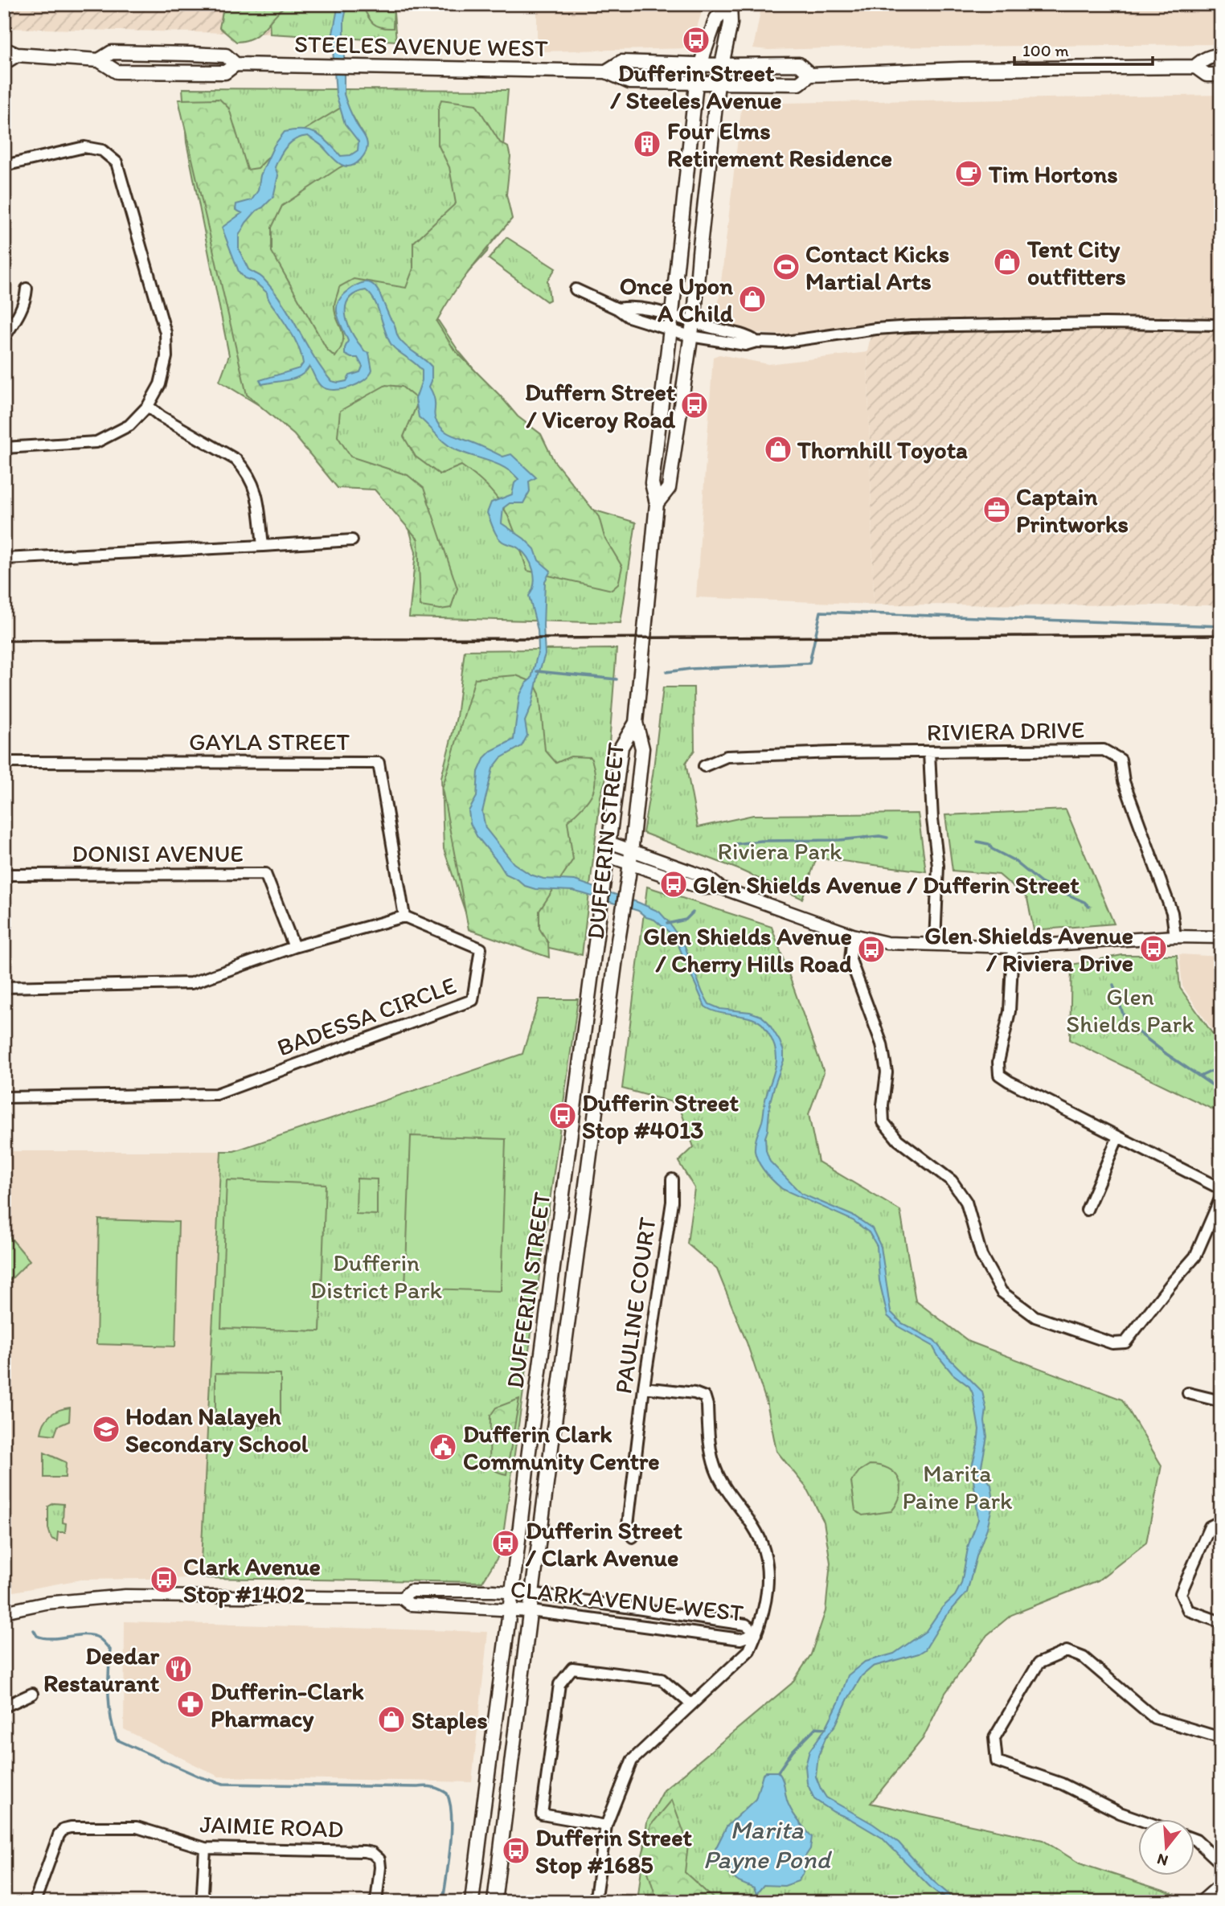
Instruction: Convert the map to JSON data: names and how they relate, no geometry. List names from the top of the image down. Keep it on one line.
{"streets":{"main road":["STEELES AVENUE WEST","DUFFERIN STREET"],"street":["RIVIERA DRIVE","GAYLA STREET","DONISI AVENUE","BADESSA CIRCLE","PAULINE COURT","CLARK AVENUE WEST","JAIMIE ROAD"]},"crossings":[["STEELES AVENUE WEST","DUFFERIN STREET"],["GAYLA STREET","BADESSA CIRCLE"],["DUFFERIN STREET","CLARK AVENUE WEST"]],"water":["Marita Payne Pond"],"parks":["Riviera Park","Glen Shields Park","Dufferin District Park","Marita Paine Park"],"places":{"bus stop":["Dufferin Street / Steeles Avenue","Duffern Street / Viceroy Road","Glen Shields Avenue / Dufferin Street","Glen Shields Avenue / Riviera Drive","Glen Shields Avenue / Cherry Hills Road","Dufferin Street Stop #4013","Dufferin Street / Clark Avenue","Clark Avenue Stop #1402","Dufferin Street Stop #1685"],"building":["Four Elms Retirement Residence"],"cafe":["Tim Hortons"],"shop":["Tent City outfitters","Once Upon A Child","Thornhill Toyota","Staples"],"sports":["Contact Kicks Martial Arts"],"office":["Captain Printworks"],"school or university":["Hodan Nalayeh Secondary School"],"public building":["Dufferin Clark Community Centre"],"restaurant":["Deedar Restaurant"],"pharmacy":["Dufferin-Clark Pharmacy"]},"scale_bar":"100 m","north":"bottom"}
